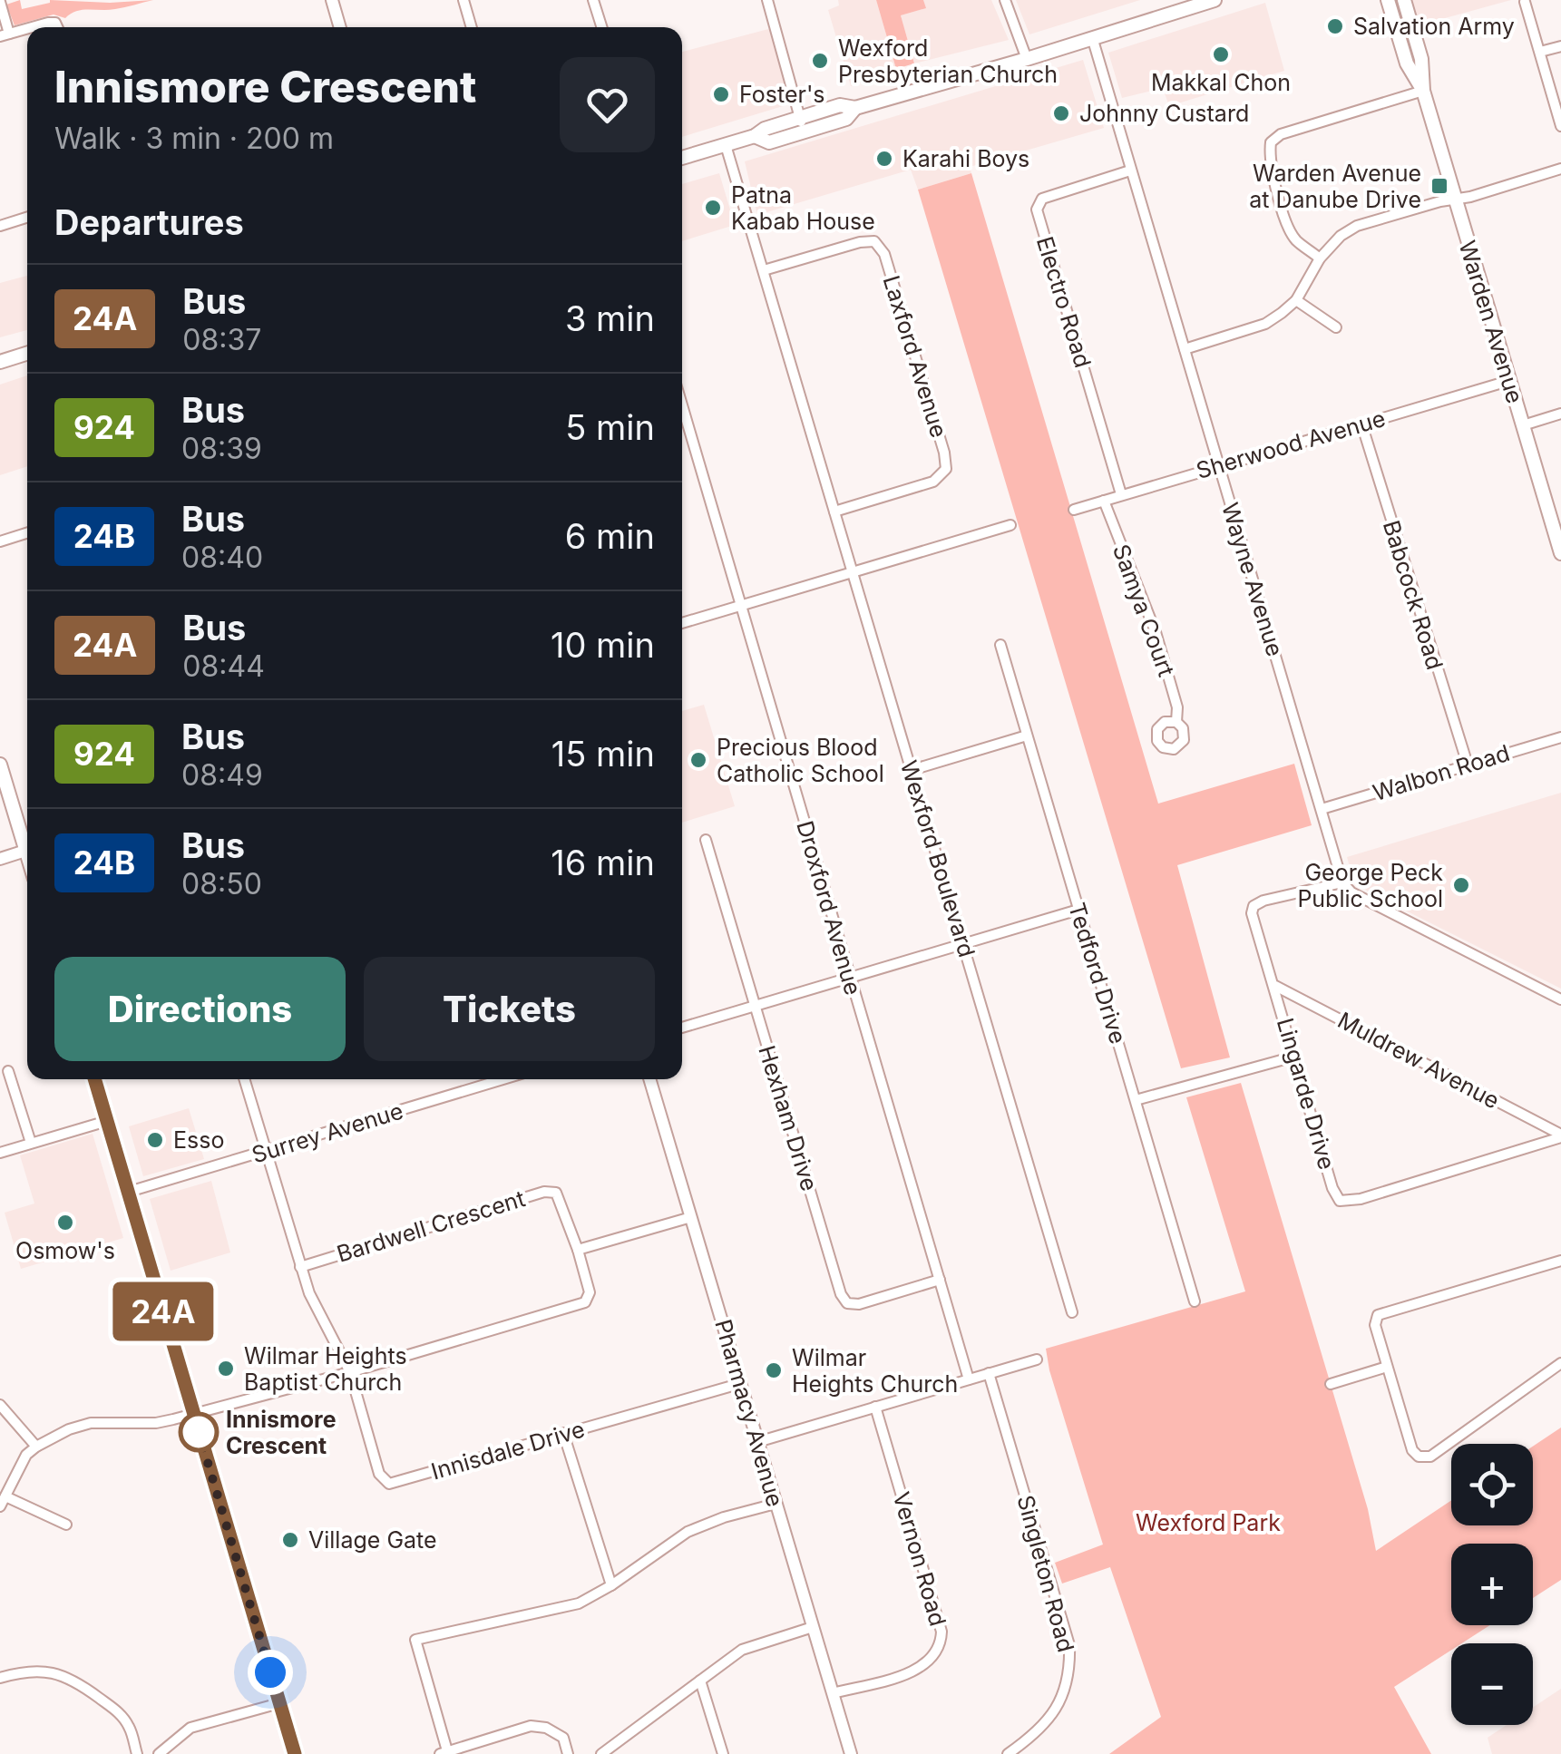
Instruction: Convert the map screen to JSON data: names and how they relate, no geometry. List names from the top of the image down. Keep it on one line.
{"streets":{"main road":["Warden Avenue"],"street":["Electro Road","Laxford Avenue","Sherwood Avenue","Wayne Avenue","Babcock Road","Samya Court","Walbon Road","Wexford Boulevard","Droxford Avenue","Tedford Drive","Muldrew Avenue","Lingarde Drive","Hexham Drive","Surrey Avenue","Bardwell Crescent","Pharmacy Avenue","Innisdale Drive","Vernon Road","Singleton Road"]},"crossings":[["Electro Road","Sherwood Avenue"],["Electro Road","Wayne Avenue"],["Warden Avenue","Sherwood Avenue"],["Laxford Avenue","Wexford Boulevard"],["Sherwood Avenue","Wayne Avenue"],["Sherwood Avenue","Babcock Road"],["Sherwood Avenue","Samya Court"],["Wayne Avenue","Walbon Road"],["Wayne Avenue","Lingarde Drive"],["Babcock Road","Walbon Road"],["Droxford Avenue","Hexham Drive"],["Muldrew Avenue","Lingarde Drive"],["Pharmacy Avenue","Innisdale Drive"],["Pharmacy Avenue","Vernon Road"]],"parks":["Wexford Park"],"places":{"other":["Salvation Army","Makkal Chon","Wexford Presbyterian Church","Foster's","Johnny Custard","Karahi Boys","Patna Kabab House","Precious Blood Catholic School","George Peck Public School","Esso","Osmow's","Wilmar Heights Baptist Church","Wilmar Heights Church","Innismore Crescent","Village Gate"],"transit":["Warden Avenue at Danube Drive"]},"lines":["bus line 24A"],"page":{"on_map":"24A","heading":[["Innismore Crescent","Walk · 3 min · 200 m"],"Departures"],"list":[{"mark":"24A","name":"Bus","note":"08:37","value":"3 min"},{"mark":"924","name":"Bus","note":"08:39","value":"5 min"},{"mark":"24B","name":"Bus","note":"08:40","value":"6 min"},{"mark":"24A","name":"Bus","note":"08:44","value":"10 min"},{"mark":"924","name":"Bus","note":"08:49","value":"15 min"},{"mark":"24B","name":"Bus","note":"08:50","value":"16 min"}],"buttons":["Directions","Tickets"],"map_buttons":["+","−"]}}
